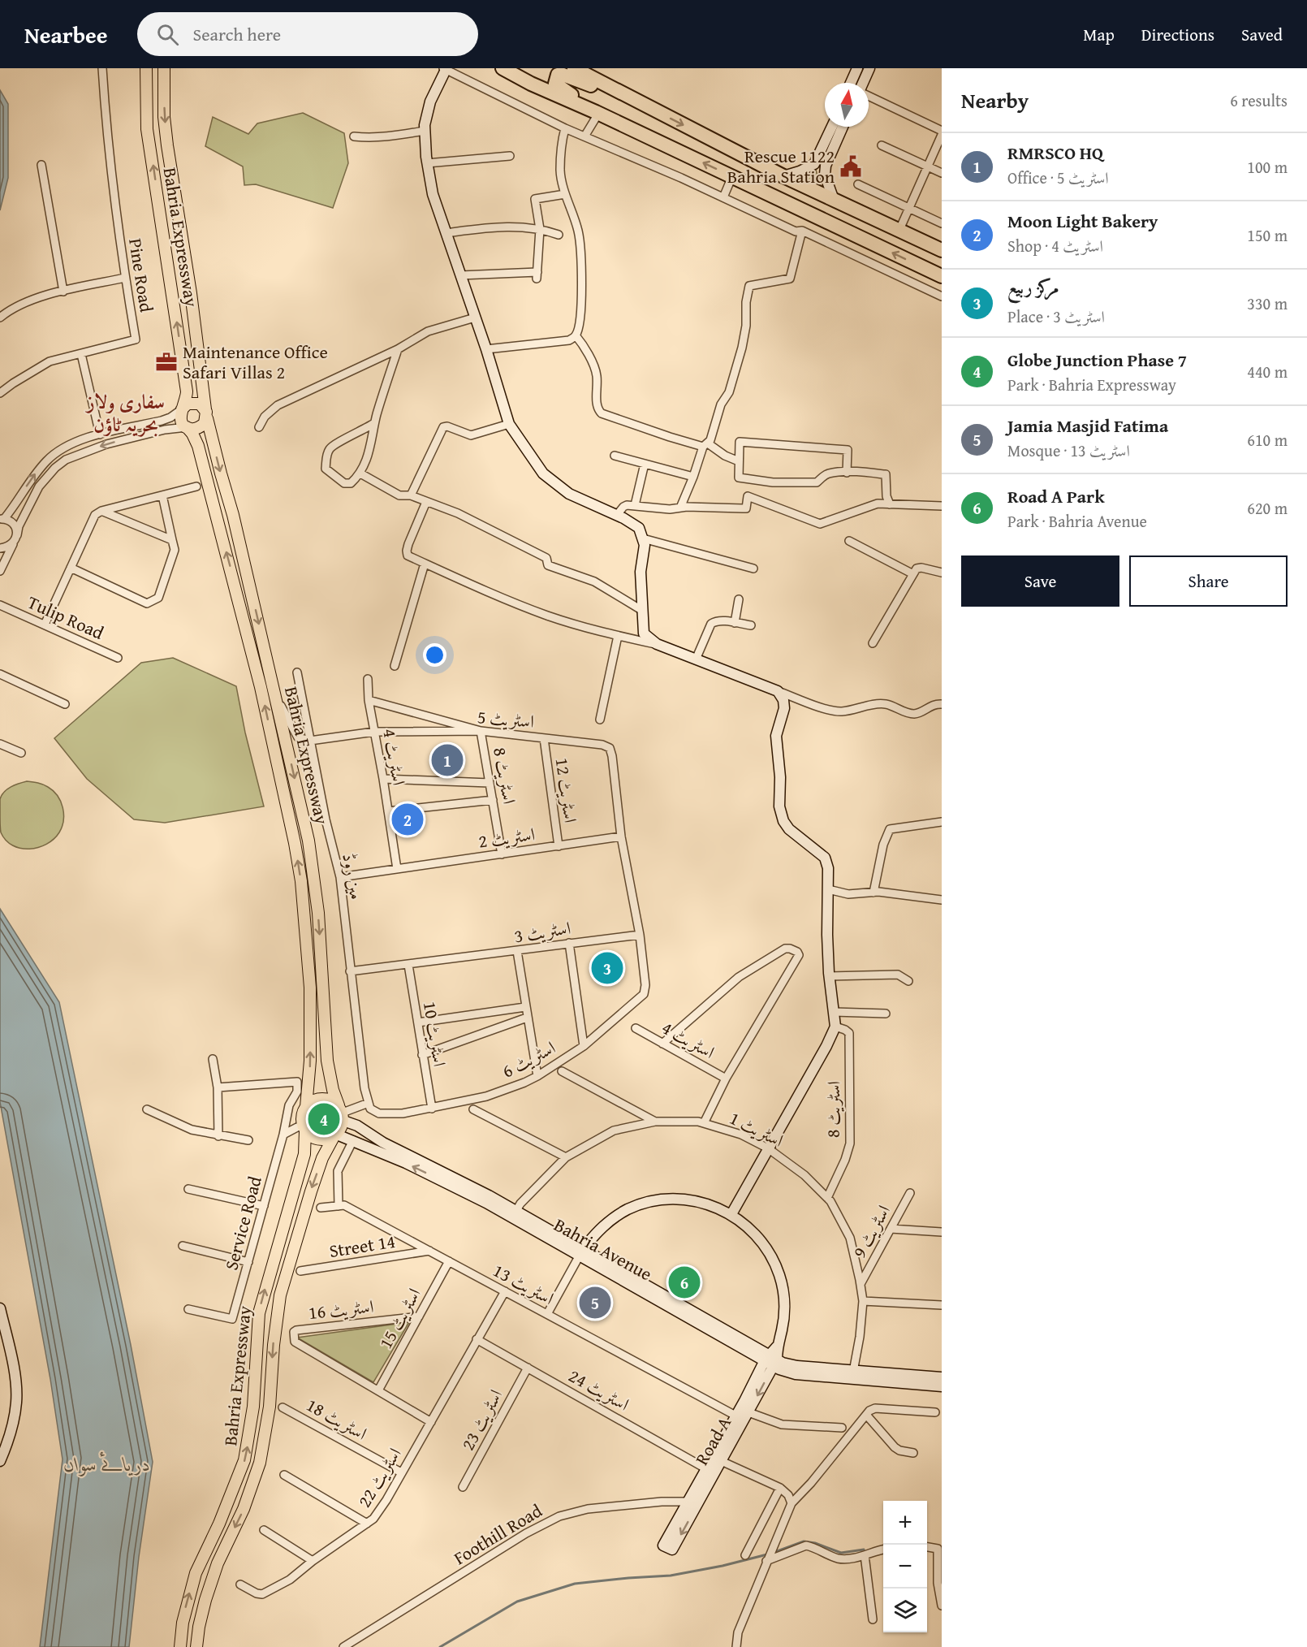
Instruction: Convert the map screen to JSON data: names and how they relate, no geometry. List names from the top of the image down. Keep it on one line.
{"streets":{"main road":["Bahria Expressway"],"street":["Pine Road","Tulip Road","اسٹریٹ 5","اسٹریٹ 4","اسٹریٹ 8","اسٹریٹ 12","اسٹریٹ 2","مین روڈ","اسٹریٹ 3","اسٹریٹ 10","اسٹریٹ 6","اسٹریٹ 1","Service Road","اسٹریٹ 9","Street 14","Bahria Avenue","اسٹریٹ 13","اسٹریٹ 16","اسٹریٹ 15","اسٹریٹ 24","اسٹریٹ 18","اسٹریٹ 23","Road A","اسٹریٹ 22","Foothill Road"]},"crossings":[["Bahria Expressway","Bahria Avenue"],["اسٹریٹ 5","اسٹریٹ 4"],["اسٹریٹ 5","اسٹریٹ 8"],["اسٹریٹ 5","اسٹریٹ 12"],["اسٹریٹ 5","اسٹریٹ 2"],["اسٹریٹ 5","مین روڈ"],["اسٹریٹ 4","اسٹریٹ 2"],["اسٹریٹ 8","اسٹریٹ 2"],["اسٹریٹ 8","اسٹریٹ 1"],["اسٹریٹ 12","اسٹریٹ 2"],["اسٹریٹ 2","مین روڈ"],["مین روڈ","اسٹریٹ 3"],["مین روڈ","اسٹریٹ 6"],["اسٹریٹ 3","اسٹریٹ 10"],["اسٹریٹ 3","اسٹریٹ 6"],["اسٹریٹ 10","اسٹریٹ 6"],["اسٹریٹ 1","اسٹریٹ 9"],["اسٹریٹ 1","Bahria Avenue"],["Street 14","اسٹریٹ 13"],["Bahria Avenue","Road A"],["اسٹریٹ 13","اسٹریٹ 15"],["اسٹریٹ 13","Road A"],["اسٹریٹ 13","اسٹریٹ 22"],["اسٹریٹ 16","اسٹریٹ 15"],["اسٹریٹ 24","اسٹریٹ 23"],["اسٹریٹ 24","Road A"],["اسٹریٹ 24","اسٹریٹ 22"],["اسٹریٹ 18","اسٹریٹ 22"],["Road A","Foothill Road"]],"districts":["سفاری ولاز بحریہ ٹاؤن"],"water":["دریائے سواں"],"places":{"public building":["Rescue 1122 Bahria Station"],"office":["Maintenance Office Safari Villas 2"]},"north":"top","page":{"header":"Nearbee","search":"Search here","nav":["Map","Directions","Saved"],"heading":["Nearby","6 results"],"list":[{"mark":"1","name":"RMRSCO HQ","note":"Office · اسٹریٹ 5","value":"100 m"},{"mark":"2","name":"Moon Light Bakery","note":"Shop · اسٹریٹ 4","value":"150 m"},{"mark":"3","name":"مرکز ربیع","note":"Place · اسٹریٹ 3","value":"330 m"},{"mark":"4","name":"Globe Junction Phase 7","note":"Park · Bahria Expressway","value":"440 m"},{"mark":"5","name":"Jamia Masjid Fatima","note":"Mosque · اسٹریٹ 13","value":"610 m"},{"mark":"6","name":"Road A Park","note":"Park · Bahria Avenue","value":"620 m"}],"buttons":["Save","Share"],"pins":["1","2","3","4","6","5"],"map_buttons":["+","−"]}}
